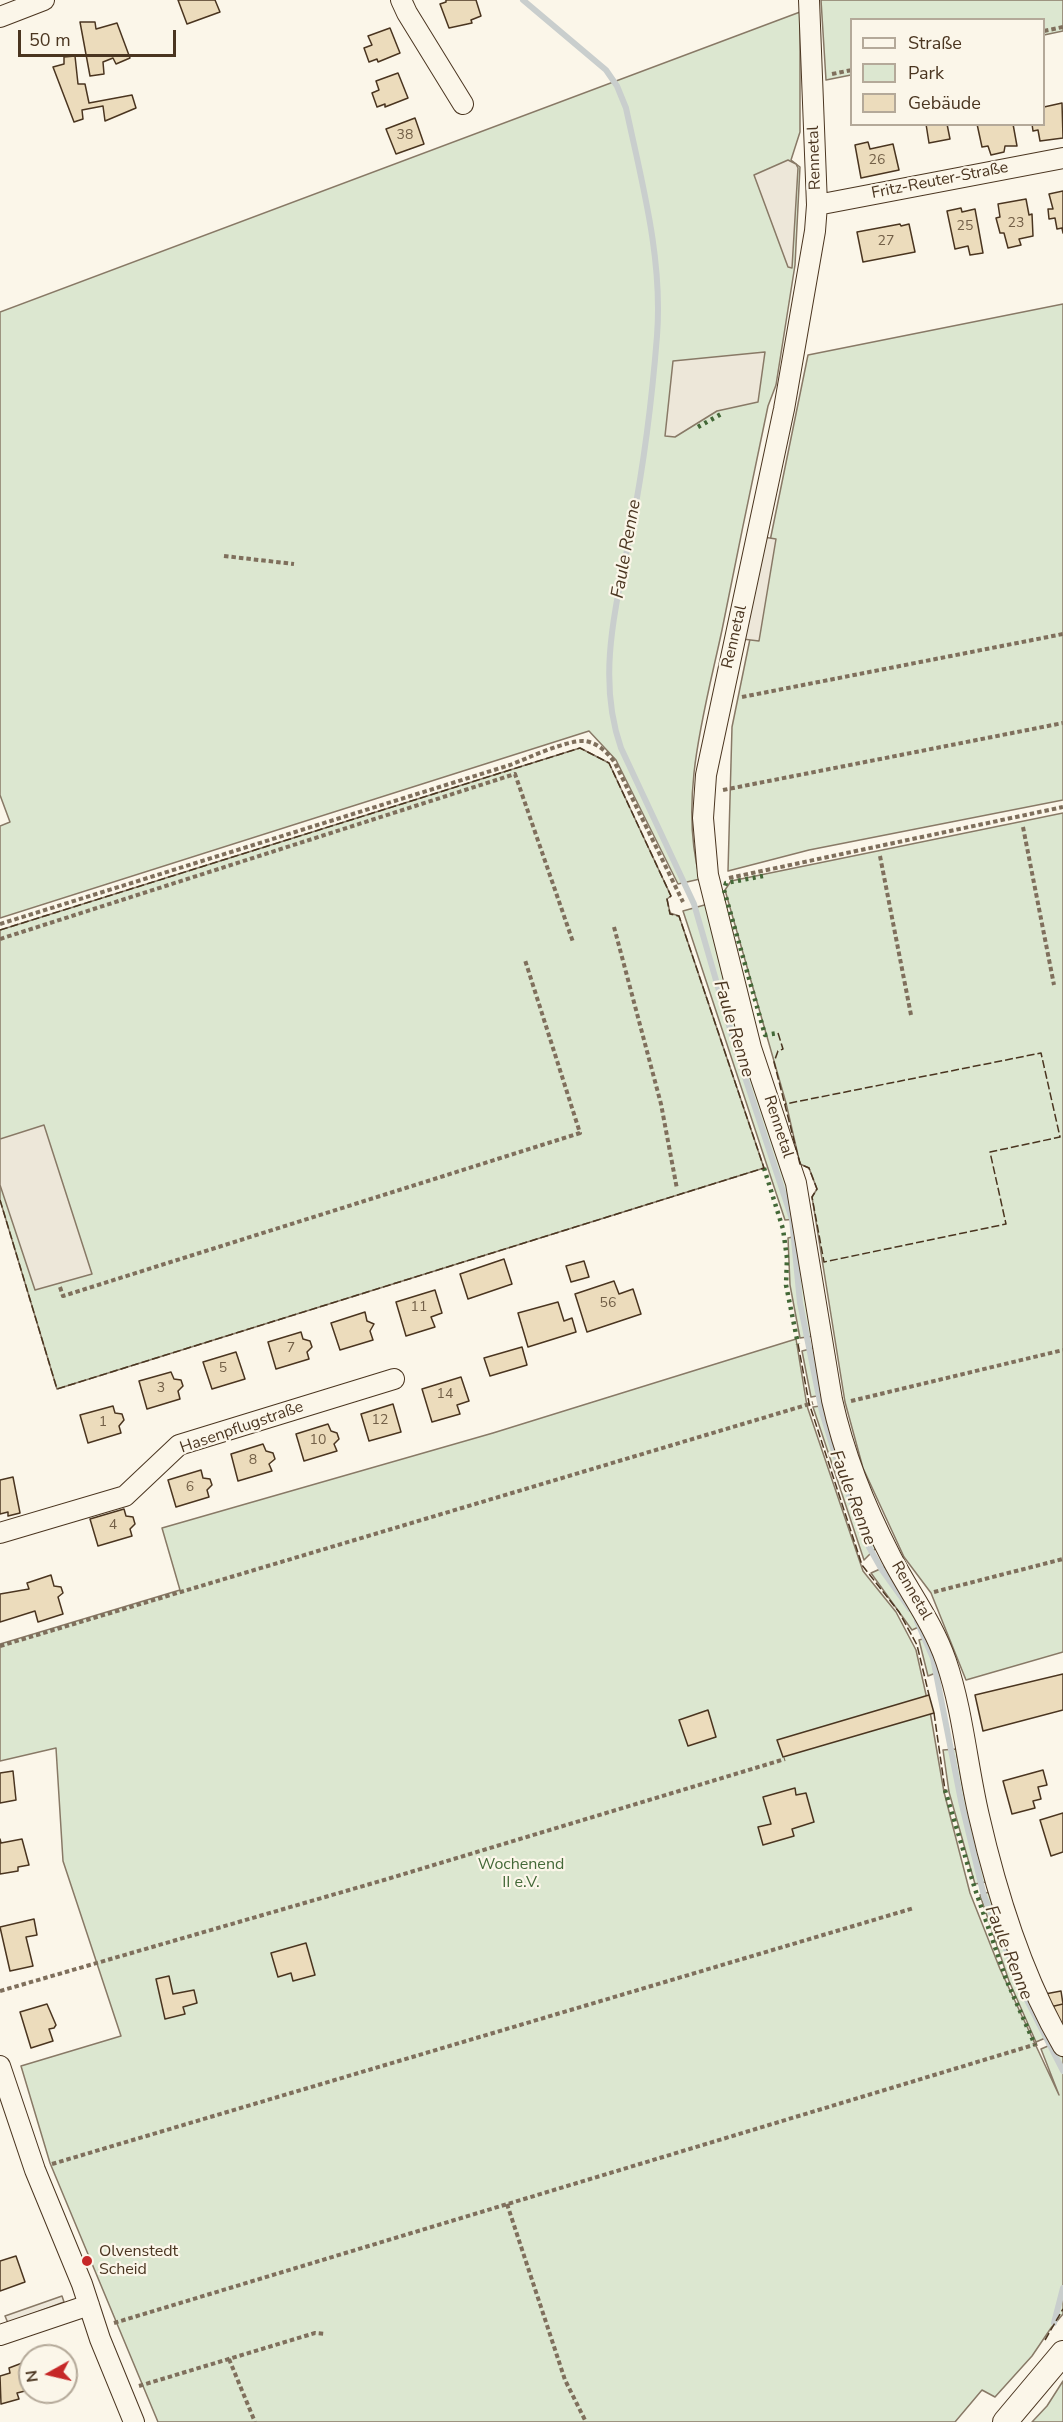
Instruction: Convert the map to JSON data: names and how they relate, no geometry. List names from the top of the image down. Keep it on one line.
{"streets":{"street":["Rennetal","Fritz-Reuter-Straße","Hasenpflugstraße"]},"crossings":[["Rennetal","Fritz-Reuter-Straße"]],"water":["Faule Renne"],"parks":["Wochenend II e.V."],"places":["Olvenstedt Scheid"],"house_numbers":["38","26","23","25","27","56","11","7","5","3","14","12","1","10","8","6","4"],"legend":["Straße","Park","Gebäude"],"scale_bar":"50 m","north":"left"}
